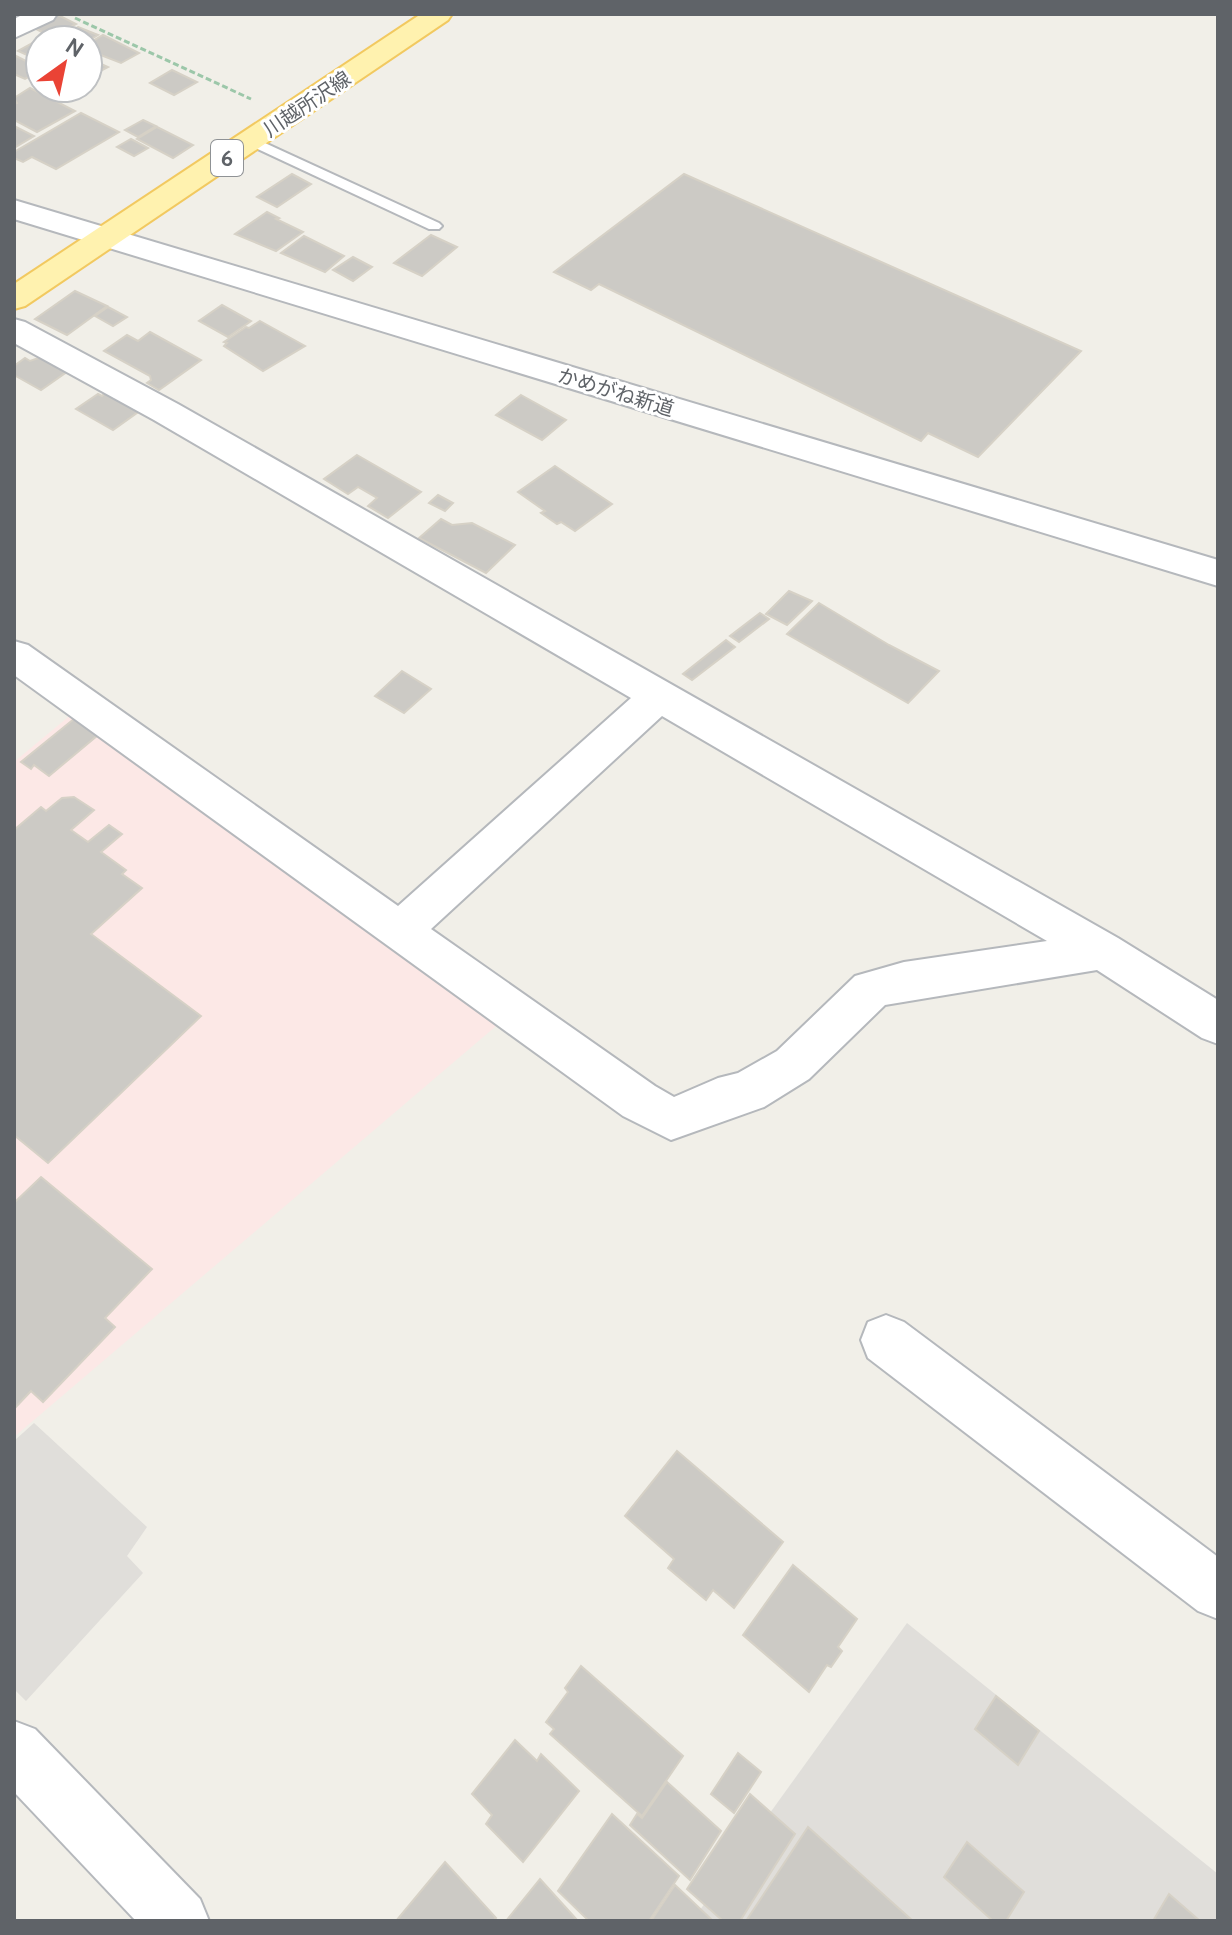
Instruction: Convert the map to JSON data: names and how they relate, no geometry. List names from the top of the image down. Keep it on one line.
{"streets":{"main road":["川越所沢線","6"],"street":["かめがね新道"]},"crossings":[["川越所沢線","かめがね新道"]],"north":"top right"}
